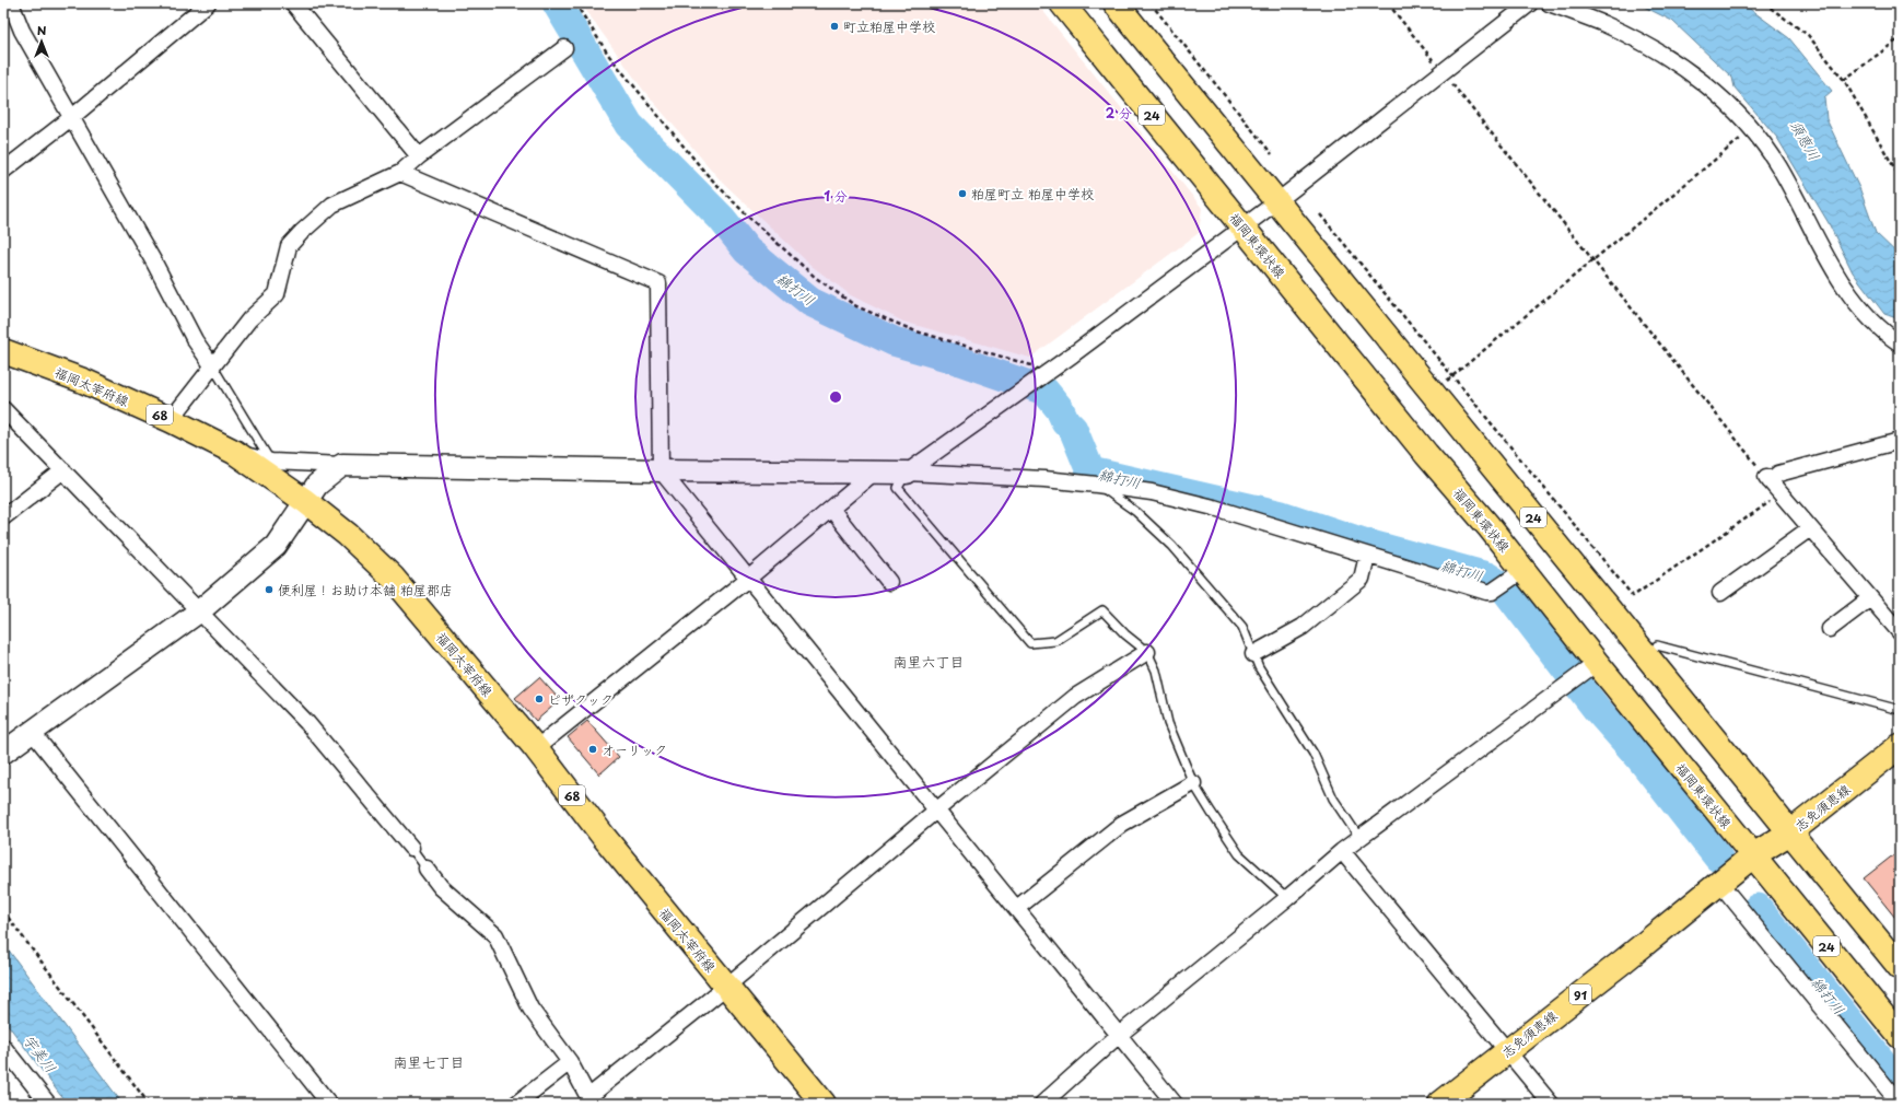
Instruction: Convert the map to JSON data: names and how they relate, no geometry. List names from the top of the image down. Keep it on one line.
{"streets":{"main road":["24","福岡東環状線","福岡太宰府線","68","志免須恵線","91"]},"crossings":[["24","志免須恵線"],["福岡東環状線","志免須恵線"],["福岡東環状線","91"],["志免須恵線","91"]],"districts":["南里六丁目","南里七丁目"],"water":["須恵川","綿打川","宇美川"],"places":["町立粕屋中学校","粕屋町立 粕屋中学校","便利屋！お助け本舗 粕屋郡店","ピザクック","オーリック"],"north":"top","rings":["2 分","1 分"]}
